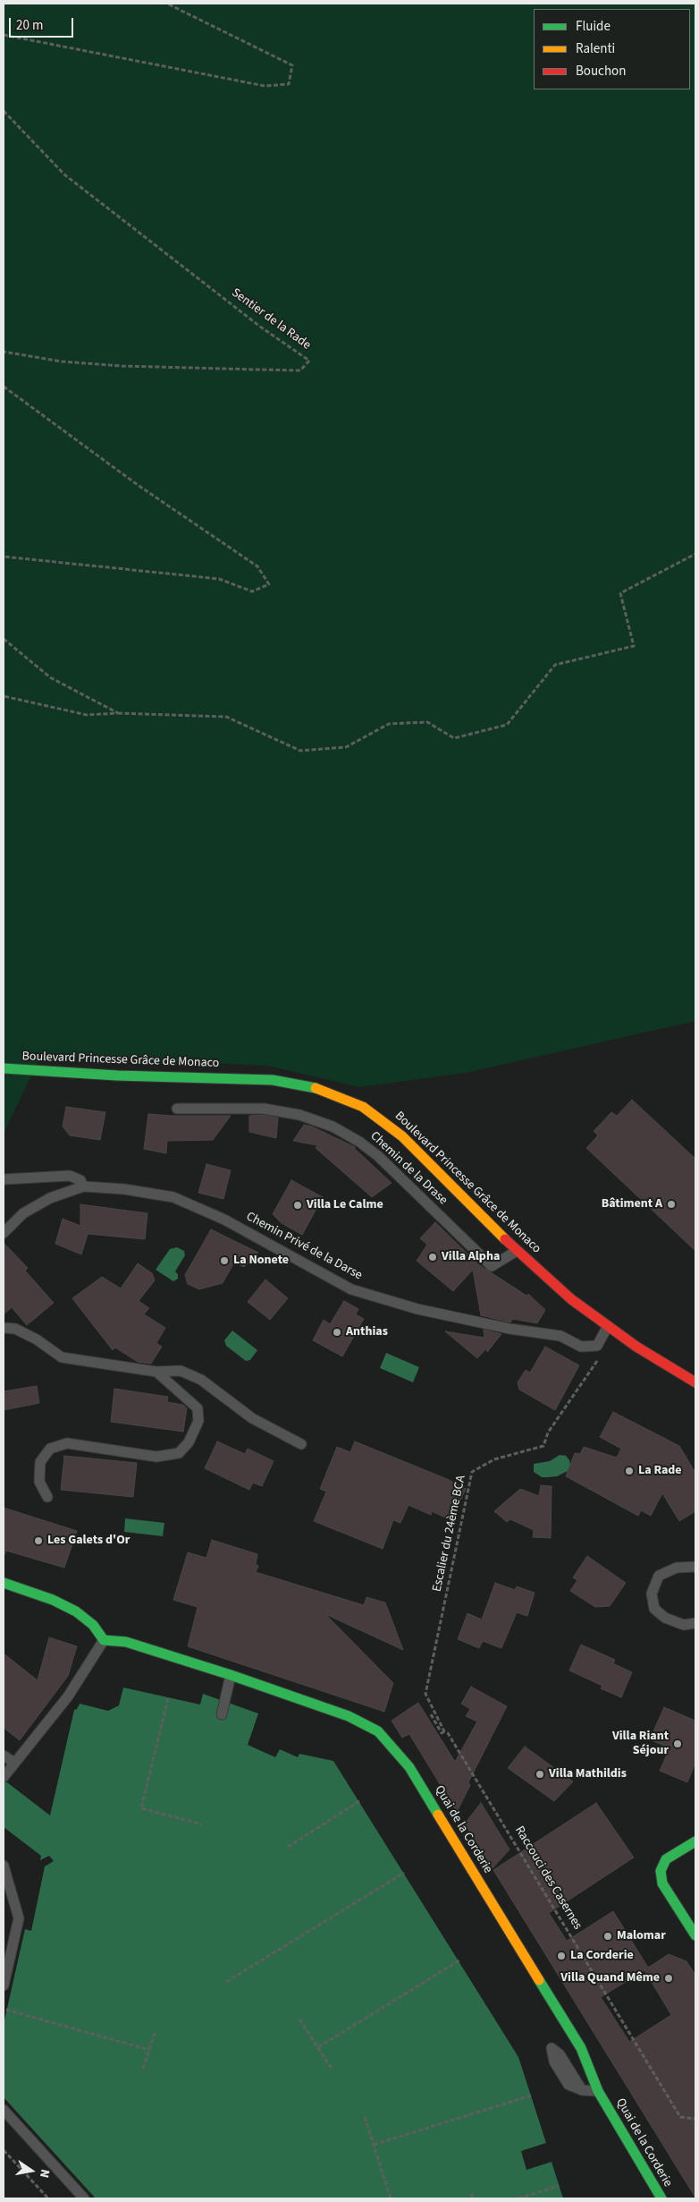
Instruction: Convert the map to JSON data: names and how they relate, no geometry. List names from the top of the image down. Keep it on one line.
{"streets":{"street":["Boulevard Princesse Grâce de Monaco","Quai de la Corderie"],"lane":["Chemin de la Drase","Chemin Privé de la Darse"],"path":["Sentier de la Rade","Escalier du 24ème BCA","Raccouci des Casernes"]},"crossings":[["Boulevard Princesse Grâce de Monaco","Chemin de la Drase"],["Chemin Privé de la Darse","Escalier du 24ème BCA"],["Escalier du 24ème BCA","Raccouci des Casernes"]],"places":["Bâtiment A","Villa Le Calme","Villa Alpha","La Nonete","Anthias","La Rade","Les Galets d'Or","Villa Riant Séjour","Villa Mathildis","Malomar","La Corderie","Villa Quand Même"],"legend":["Fluide","Ralenti","Bouchon"],"scale_bar":"20 m","north":"right"}
